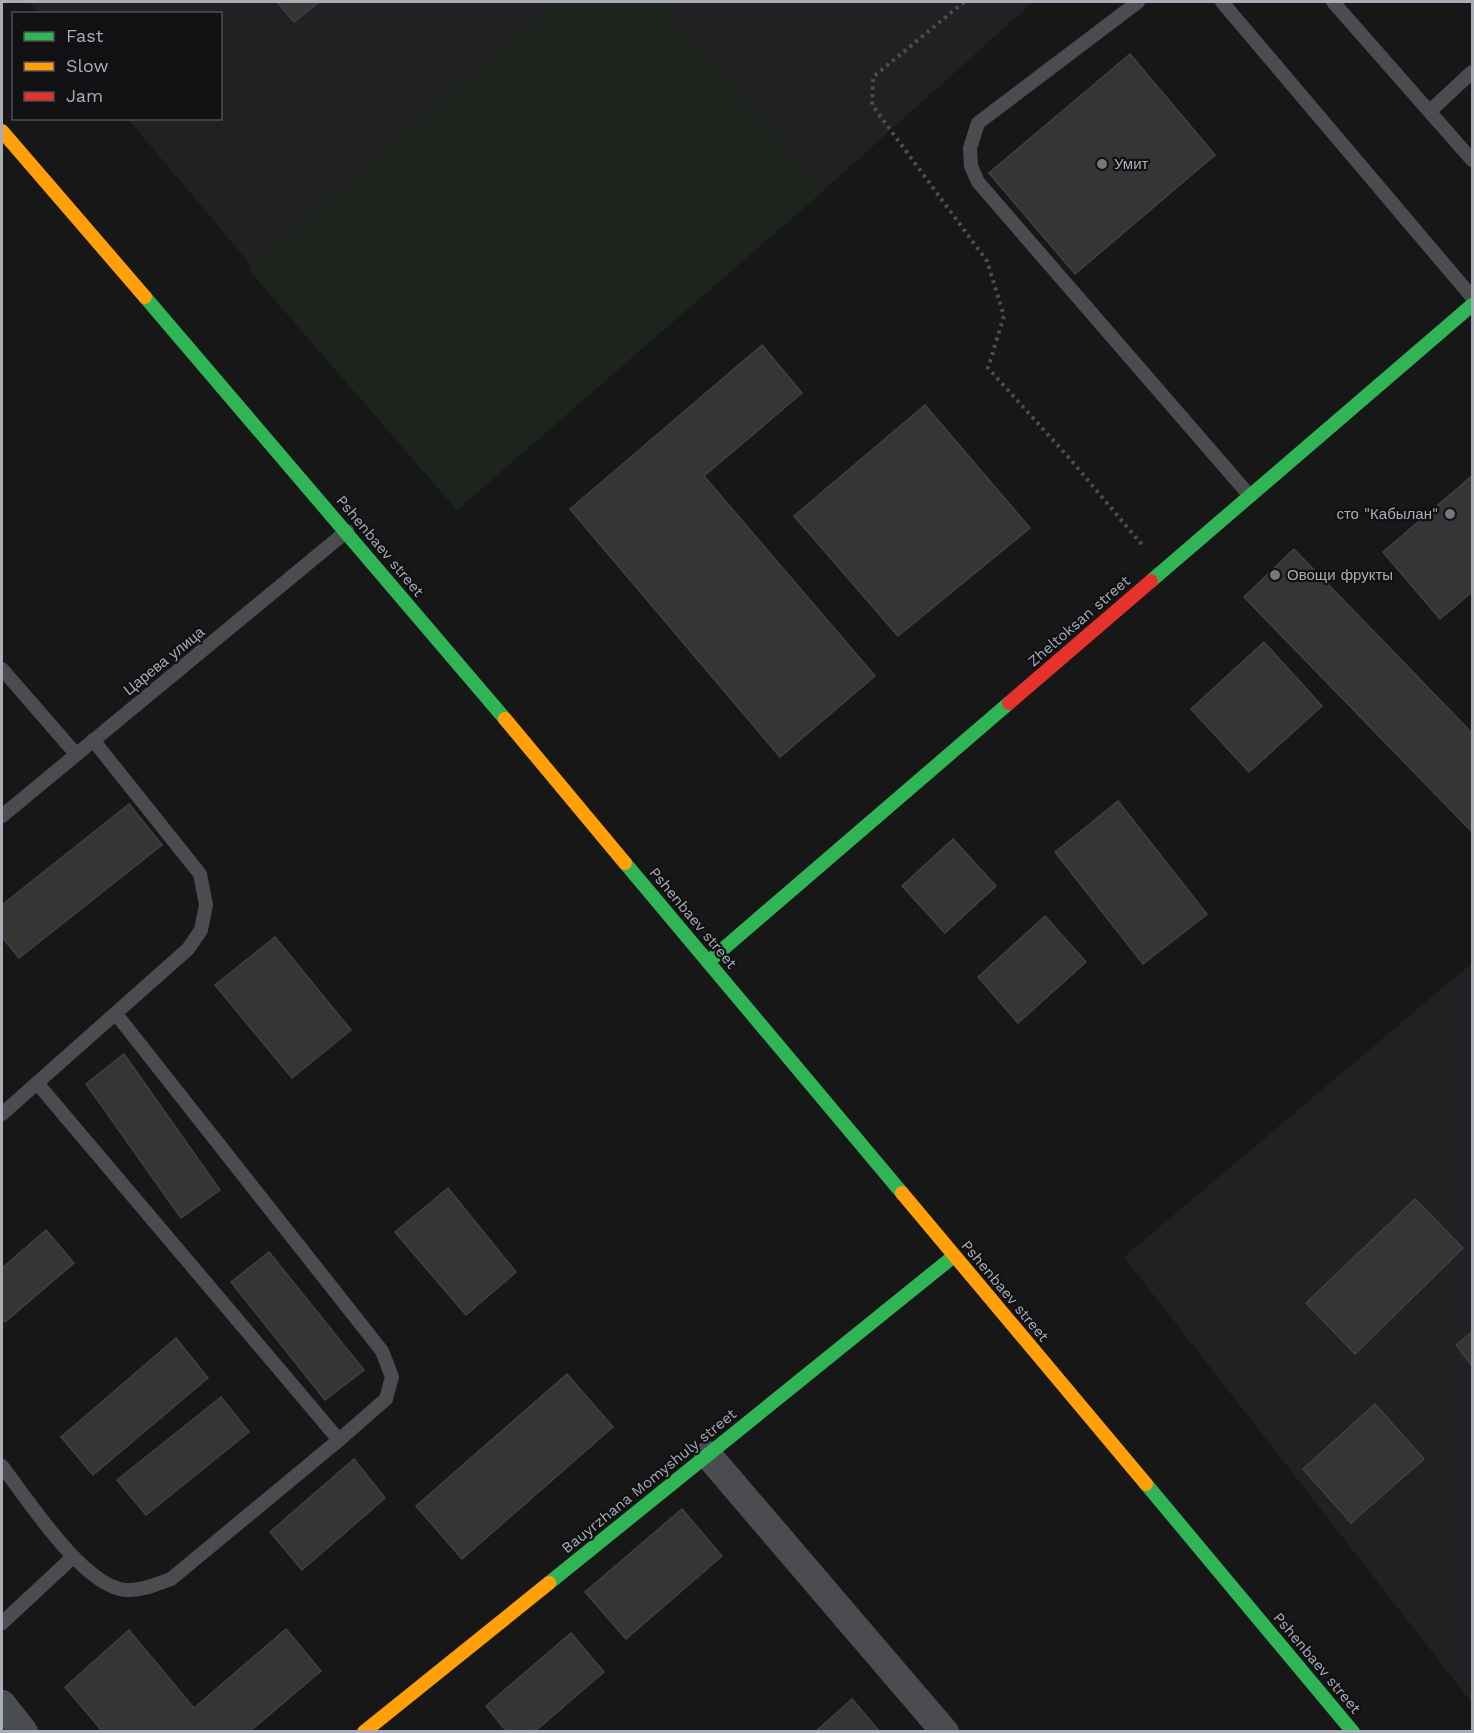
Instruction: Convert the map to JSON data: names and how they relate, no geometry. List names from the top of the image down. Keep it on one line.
{"streets":{"street":["Pshenbaev street","Zheltoksan street","Bauyrzhana Momyshuly street"],"lane":["Царева улица"]},"crossings":[["Pshenbaev street","Zheltoksan street"],["Pshenbaev street","Царева улица"],["Pshenbaev street","Bauyrzhana Momyshuly street"]],"places":["Умит","сто \"Кабылан\"","Овощи фрукты"],"legend":["Fast","Slow","Jam"]}
